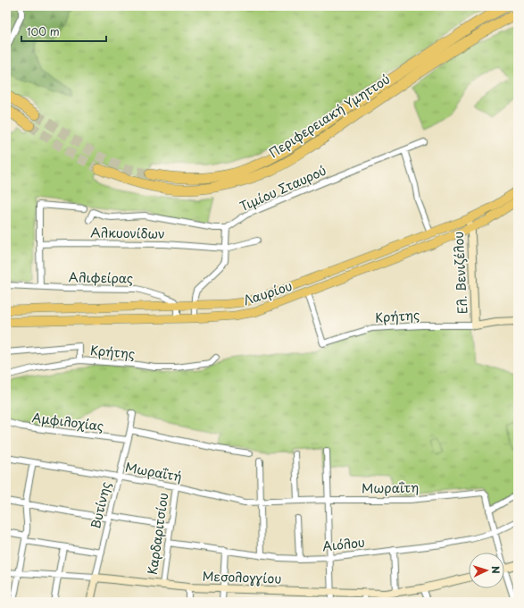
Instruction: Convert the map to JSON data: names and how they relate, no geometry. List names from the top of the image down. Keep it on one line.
{"streets":{"highway":["Περιφερειακή Υμηττού"],"main road":["Λαυρίου"],"street":["Τιμίου Σταυρού","Αλκυονίδων","Ελ. Βενιζέλου","Αλιφείρας","Κρήτης","Αμφιλοχίας","Μωραΐτή","Μωραΐτη","Βυτίνης","Καρδαριτσίου","Αιόλου","Μεσολογγίου"]},"crossings":[["Ελ. Βενιζέλου","Λαυρίου"],["Ελ. Βενιζέλου","Κρήτης"],["Αλιφείρας","Λαυρίου"],["Λαυρίου","Κρήτης"],["Αμφιλοχίας","Βυτίνης"],["Μωραΐτή","Μωραΐτη"],["Μωραΐτή","Βυτίνης"],["Μωραΐτή","Καρδαριτσίου"],["Βυτίνης","Μεσολογγίου"],["Καρδαριτσίου","Αιόλου"],["Καρδαριτσίου","Μεσολογγίου"]],"scale_bar":"100 m","north":"right"}
